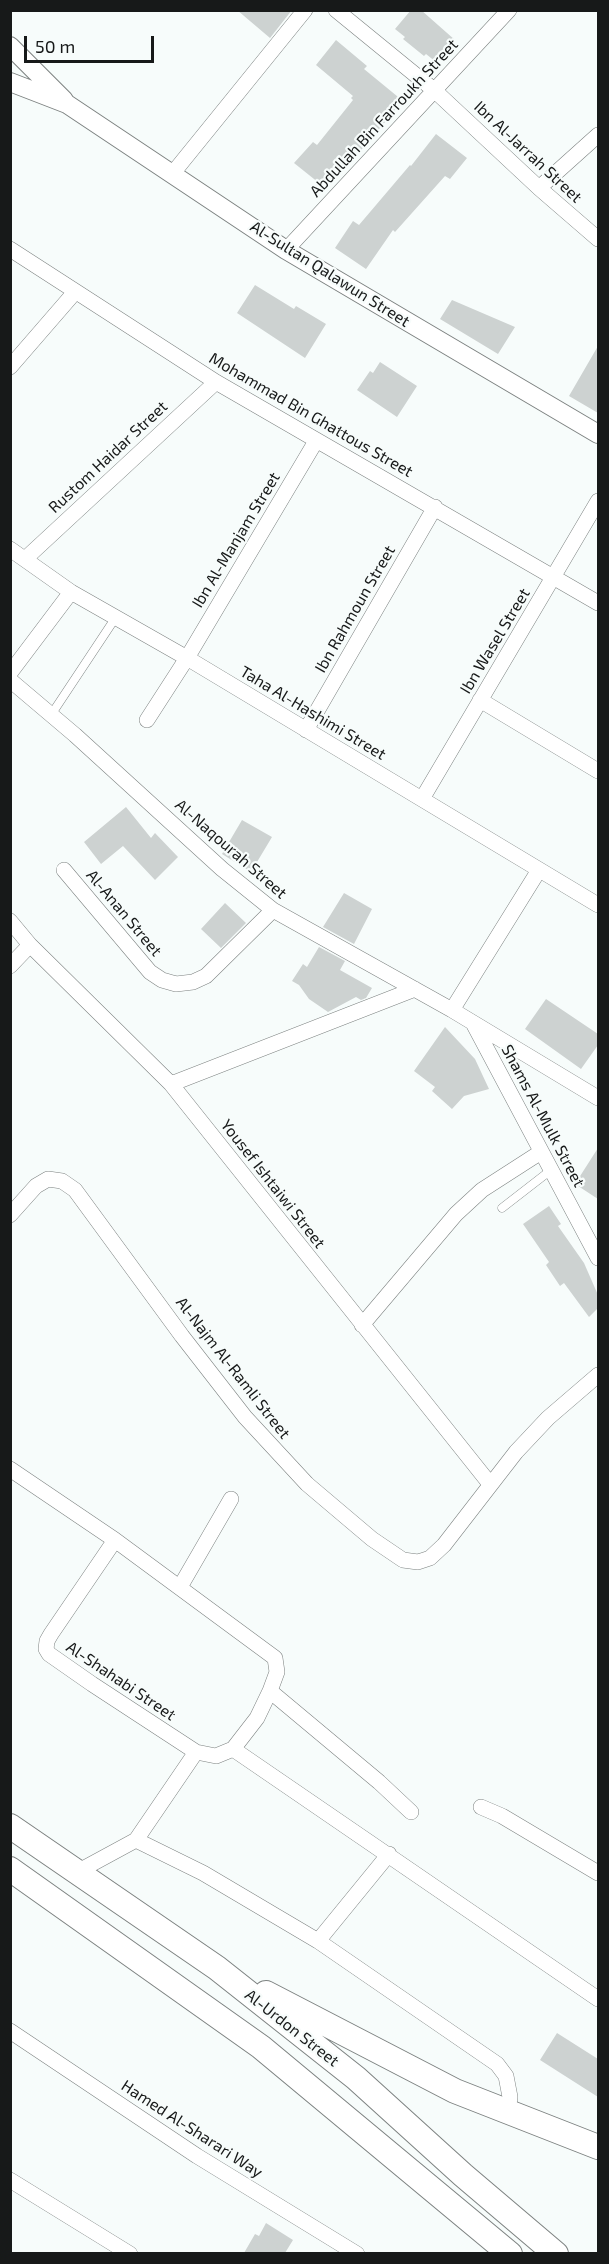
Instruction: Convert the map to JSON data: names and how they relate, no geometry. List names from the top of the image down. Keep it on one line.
{"streets":{"highway":["Al-Urdon Street"],"street":["Abdullah Bin Farroukh Street","Ibn Al-Jarrah Street","Al-Sultan Qalawun Street","Mohammad Bin Ghattous Street","Rustom Haidar Street","Ibn Al-Manjam Street","Ibn Rahmoun Street","Ibn Wasel Street","Taha Al-Hashimi Street","Al-Naqourah Street","Al-Anan Street","Shams Al-Mulk Street","Yousef Ishtaiwi Street","Al-Najm Al-Ramli Street","Al-Shahabi Street","Hamed Al-Sharari Way"]},"crossings":[["Abdullah Bin Farroukh Street","Ibn Al-Jarrah Street"],["Abdullah Bin Farroukh Street","Al-Sultan Qalawun Street"],["Mohammad Bin Ghattous Street","Rustom Haidar Street"],["Mohammad Bin Ghattous Street","Ibn Al-Manjam Street"],["Mohammad Bin Ghattous Street","Ibn Rahmoun Street"],["Mohammad Bin Ghattous Street","Ibn Wasel Street"],["Rustom Haidar Street","Taha Al-Hashimi Street"],["Ibn Al-Manjam Street","Taha Al-Hashimi Street"],["Ibn Rahmoun Street","Taha Al-Hashimi Street"],["Ibn Wasel Street","Taha Al-Hashimi Street"],["Al-Naqourah Street","Al-Anan Street"],["Al-Naqourah Street","Shams Al-Mulk Street"],["Yousef Ishtaiwi Street","Al-Najm Al-Ramli Street"]],"scale_bar":"50 m"}
